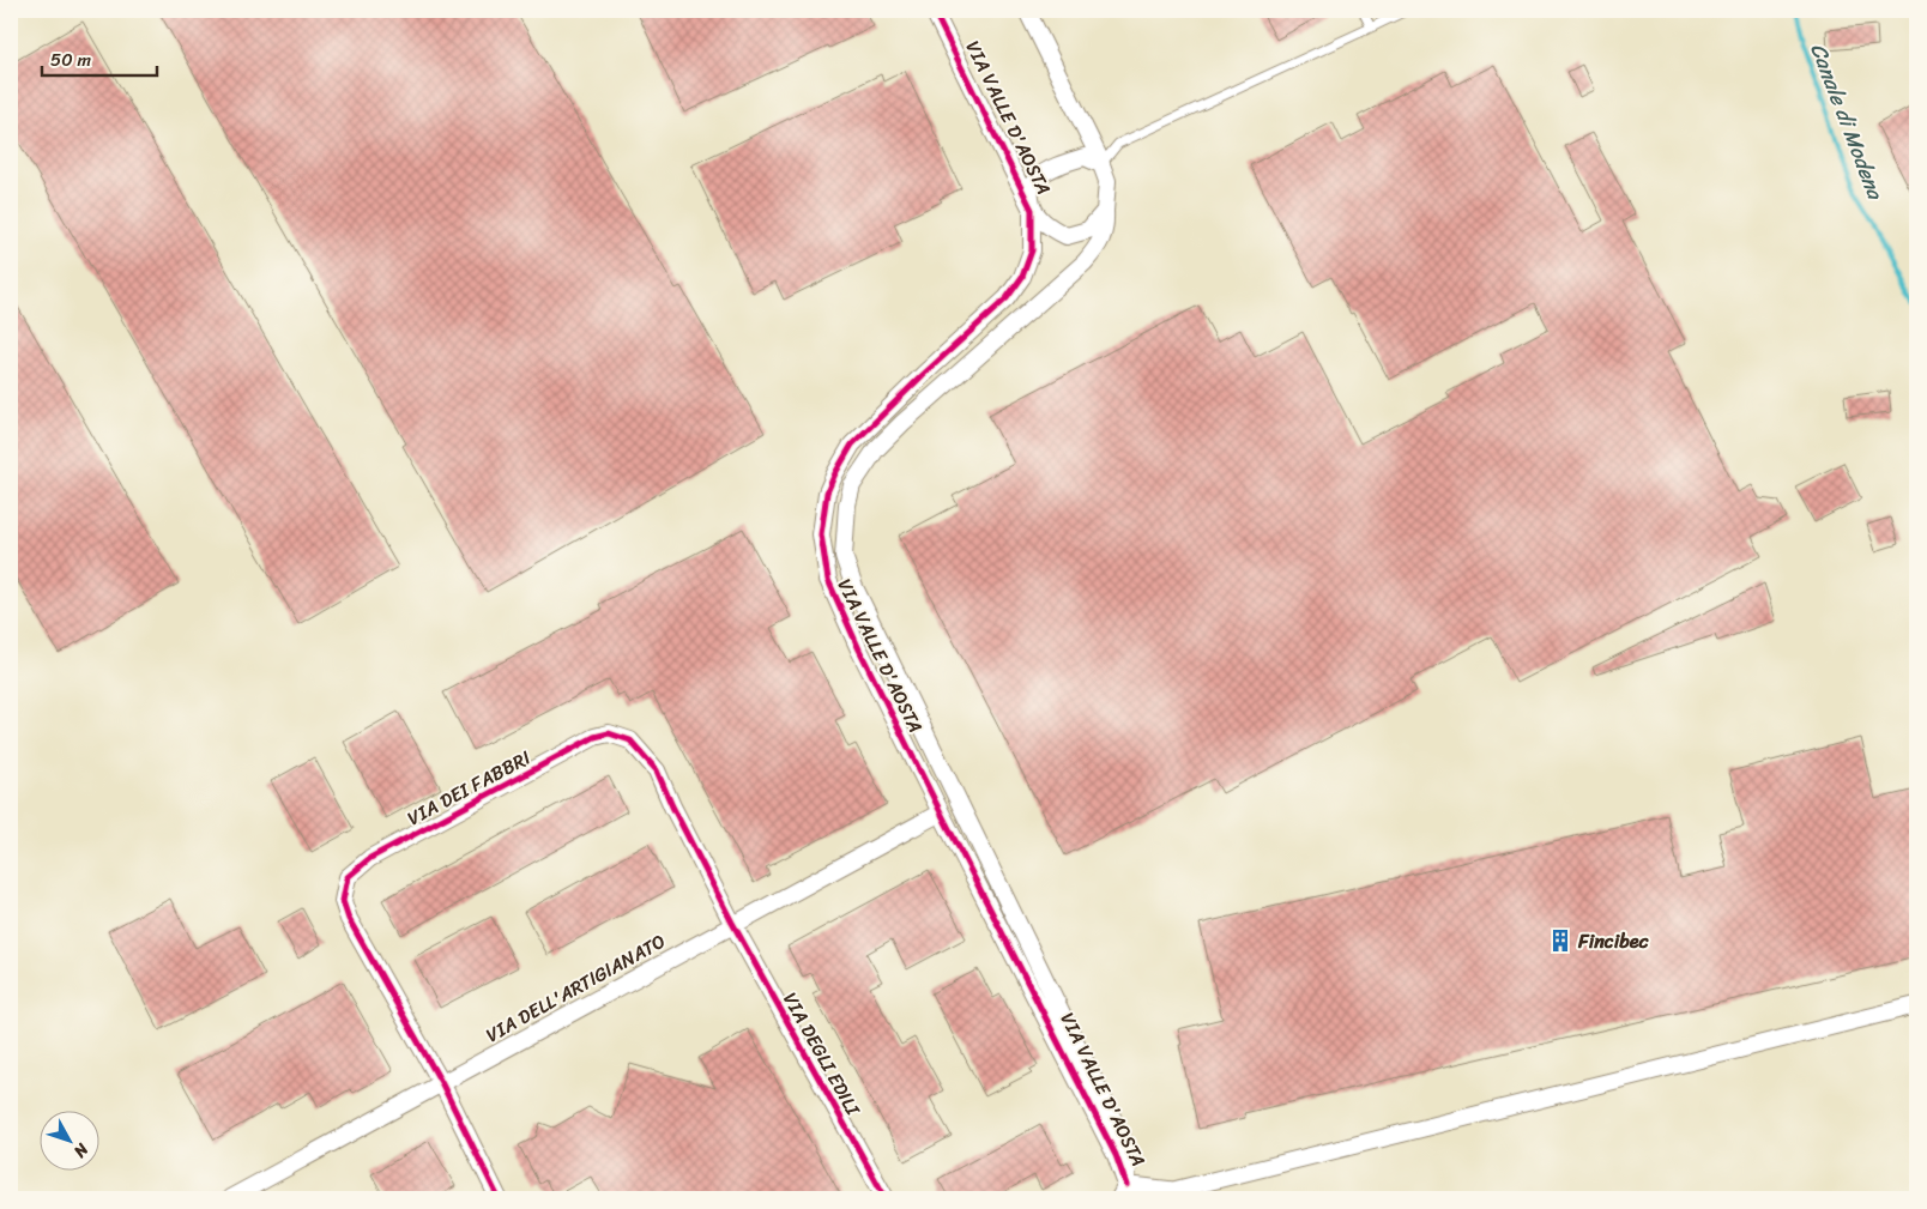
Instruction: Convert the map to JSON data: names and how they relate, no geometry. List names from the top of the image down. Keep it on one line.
{"streets":{"street":["VIA VALLE D'AOSTA","VIA DEI FABBRI","VIA DELL'ARTIGIANATO","VIA DEGLI EDILI"]},"crossings":[["VIA VALLE D'AOSTA","VIA DELL'ARTIGIANATO"],["VIA DEI FABBRI","VIA DELL'ARTIGIANATO"],["VIA DEI FABBRI","VIA DEGLI EDILI"],["VIA DELL'ARTIGIANATO","VIA DEGLI EDILI"]],"water":["Canale di Modena"],"places":{"building":["Fincibec"]},"scale_bar":"50 m","north":"bottom right"}
